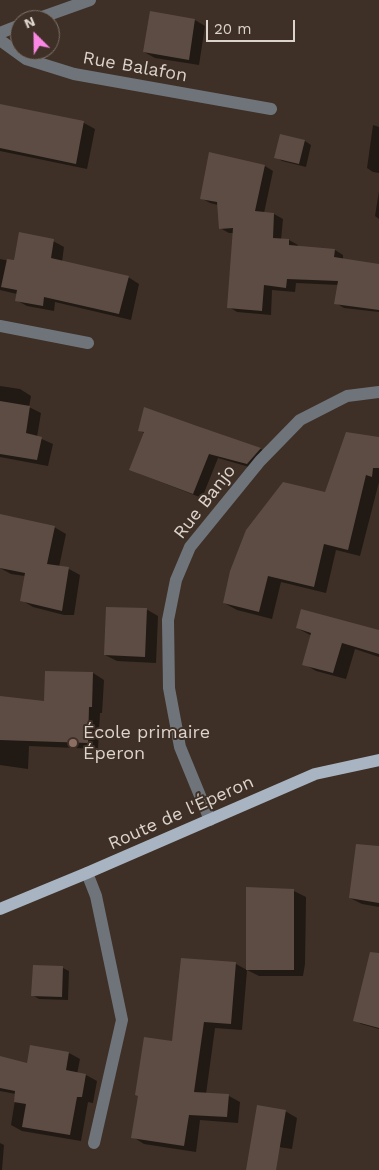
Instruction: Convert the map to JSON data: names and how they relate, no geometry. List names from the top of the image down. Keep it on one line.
{"streets":{"main road":["Route de l'Éperon"],"street":["Rue Balafon","Rue Banjo"]},"crossings":[["Rue Banjo","Route de l'Éperon"]],"places":["École primaire Éperon"],"scale_bar":"20 m","north":"top left"}
